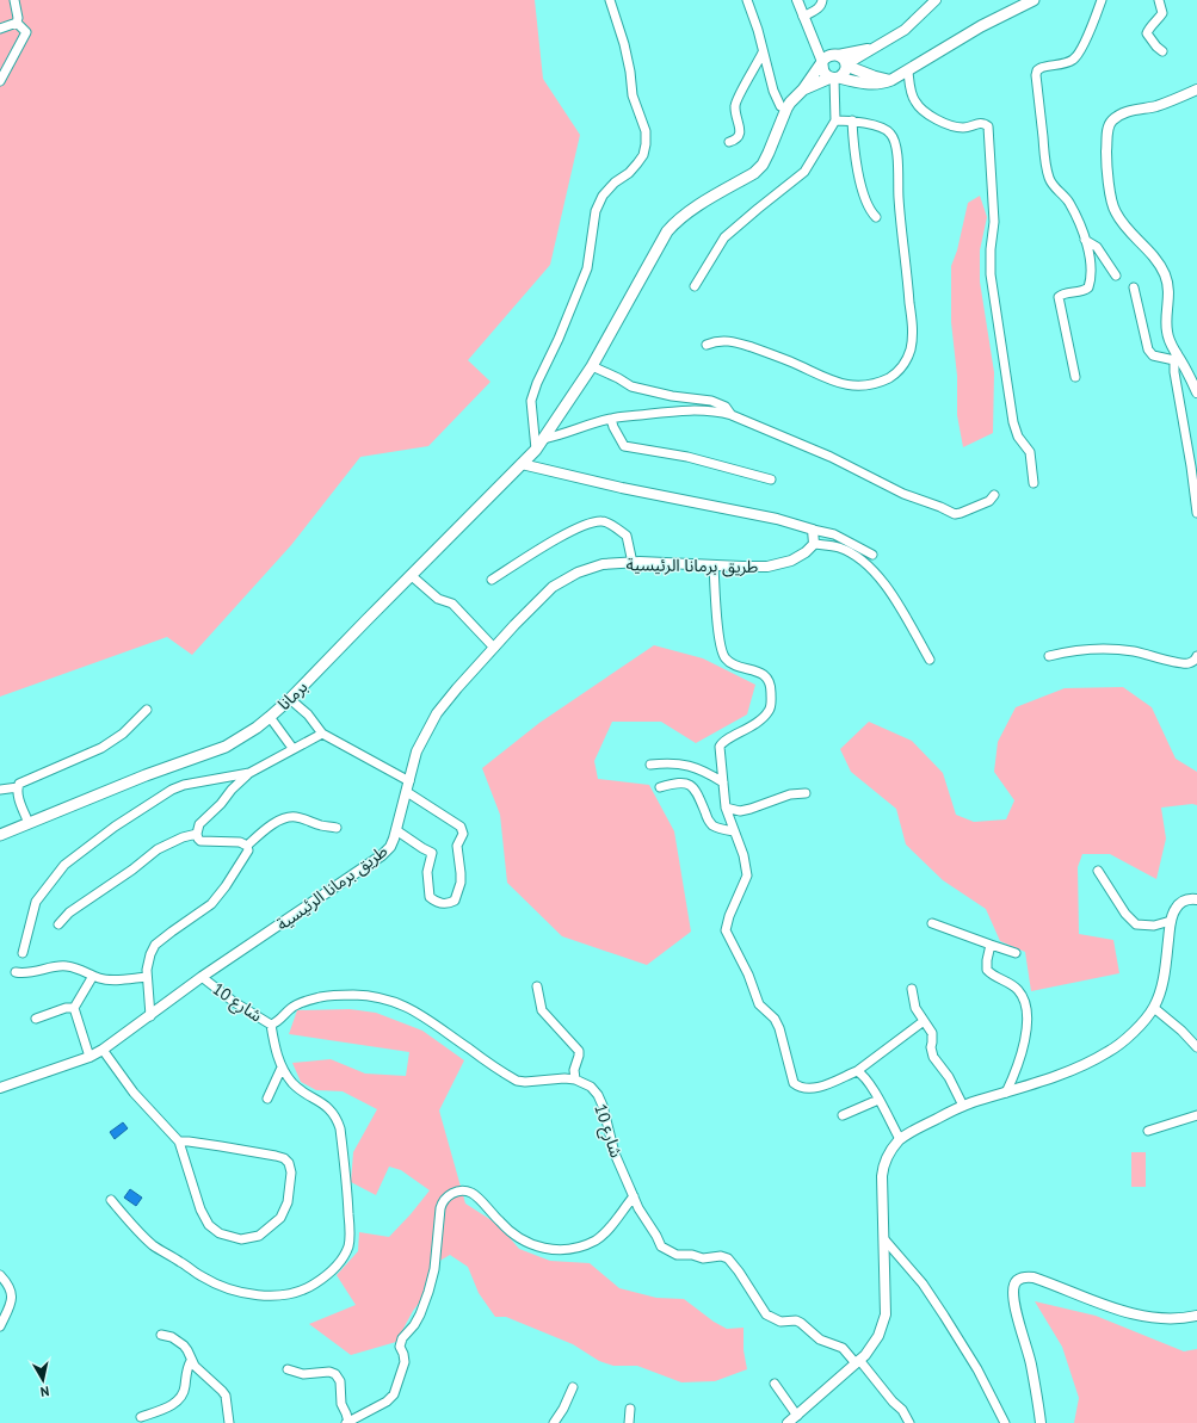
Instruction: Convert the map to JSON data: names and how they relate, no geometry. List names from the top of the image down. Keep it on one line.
{"streets":{"main road":["برمانا"],"street":["طريق برمانا الرئيسية","شارع 10"]},"crossings":[["طريق برمانا الرئيسية","شارع 10"]],"north":"bottom"}
